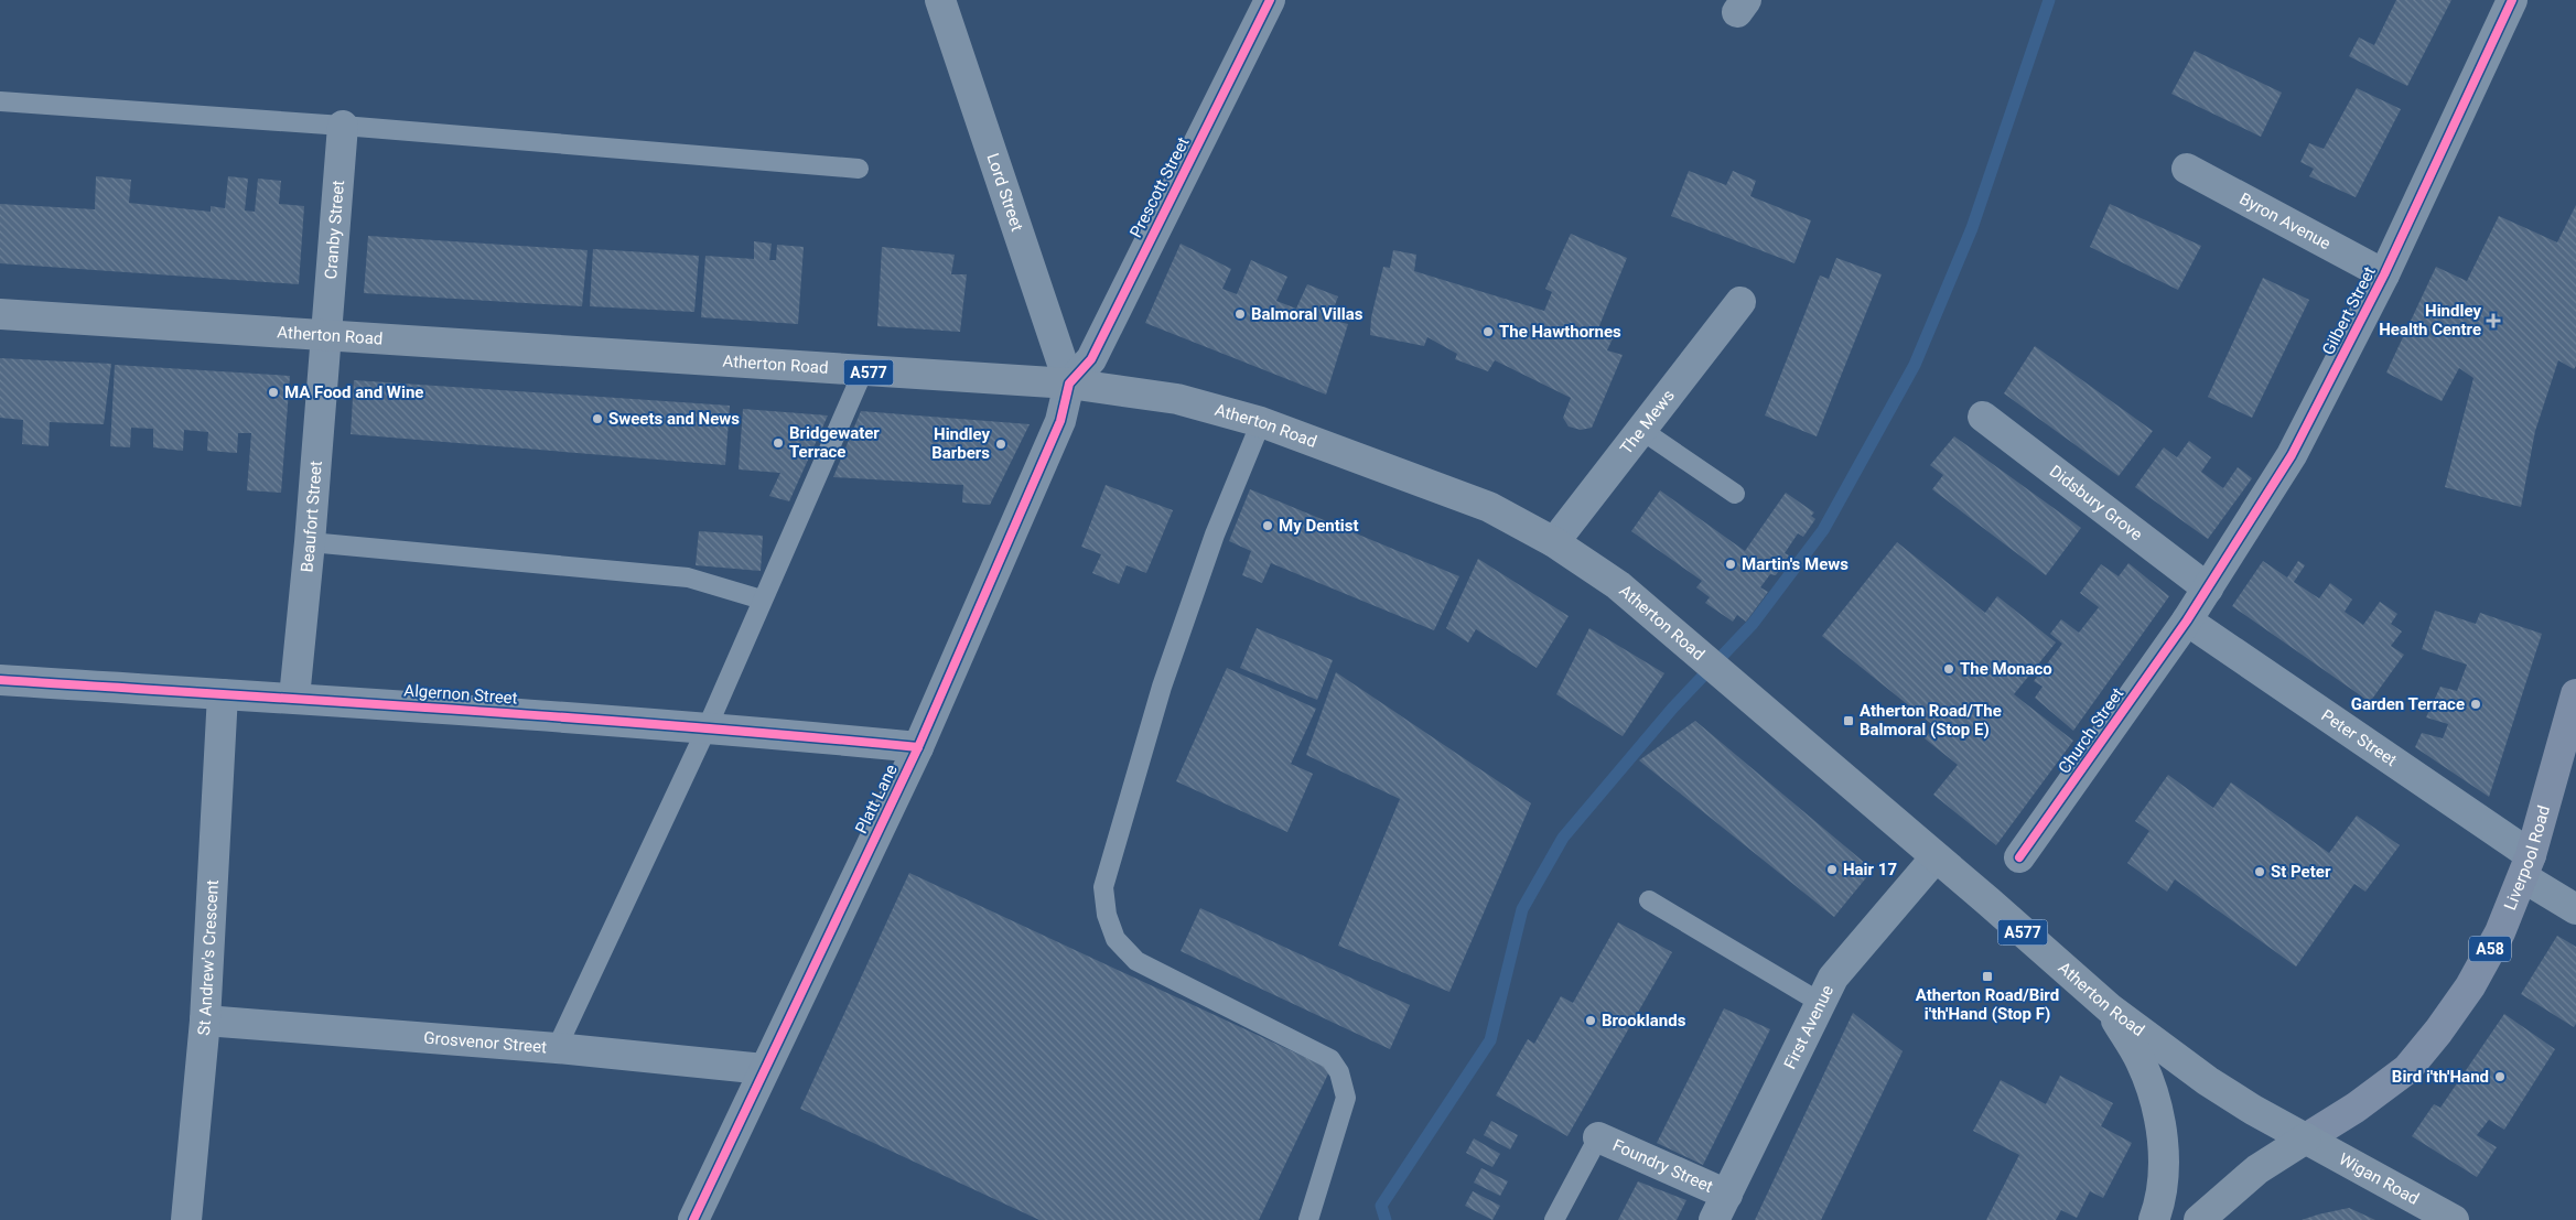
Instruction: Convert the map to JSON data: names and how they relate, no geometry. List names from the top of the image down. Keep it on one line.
{"streets":{"highway":["Atherton Road","A577","A58","Wigan Road"],"main road":["Liverpool Road"],"street":["Prescott Street","Lord Street","Byron Avenue","Cranby Street","Gilbert Street","The Mews","Didsbury Grove","Beaufort Street","Algernon Street","Church Street","Peter Street","Platt Lane","St Andrew's Crescent","First Avenue","Grosvenor Street","Foundry Street"]},"crossings":[["Prescott Street","Lord Street"],["Prescott Street","Atherton Road"],["Prescott Street","Platt Lane"],["Lord Street","Atherton Road"],["Lord Street","Platt Lane"],["Byron Avenue","Gilbert Street"],["Cranby Street","Atherton Road"],["Cranby Street","Beaufort Street"],["Gilbert Street","Didsbury Grove"],["Gilbert Street","Church Street"],["Gilbert Street","Peter Street"],["Atherton Road","The Mews"],["Atherton Road","Beaufort Street"],["Atherton Road","Platt Lane"],["Atherton Road","Liverpool Road"],["Atherton Road","A58"],["Atherton Road","First Avenue"],["Atherton Road","Wigan Road"],["Beaufort Street","Algernon Street"],["Algernon Street","Platt Lane"],["Algernon Street","St Andrew's Crescent"],["Church Street","Peter Street"],["Peter Street","Liverpool Road"],["Platt Lane","Grosvenor Street"],["Liverpool Road","A58"],["Liverpool Road","Wigan Road"],["A58","Wigan Road"],["St Andrew's Crescent","Grosvenor Street"],["First Avenue","Foundry Street"]],"places":{"other":["Balmoral Villas","The Hawthornes","MA Food and Wine","Sweets and News","Bridgewater Terrace","Hindley Barbers","My Dentist","Martin's Mews","The Monaco","Garden Terrace","Hair 17","St Peter","Brooklands","Bird i'th'Hand"],"health":["Hindley Health Centre"],"transit":["Atherton Road/The Balmoral (Stop E)","Atherton Road/Bird i'th'Hand (Stop F)"]}}
